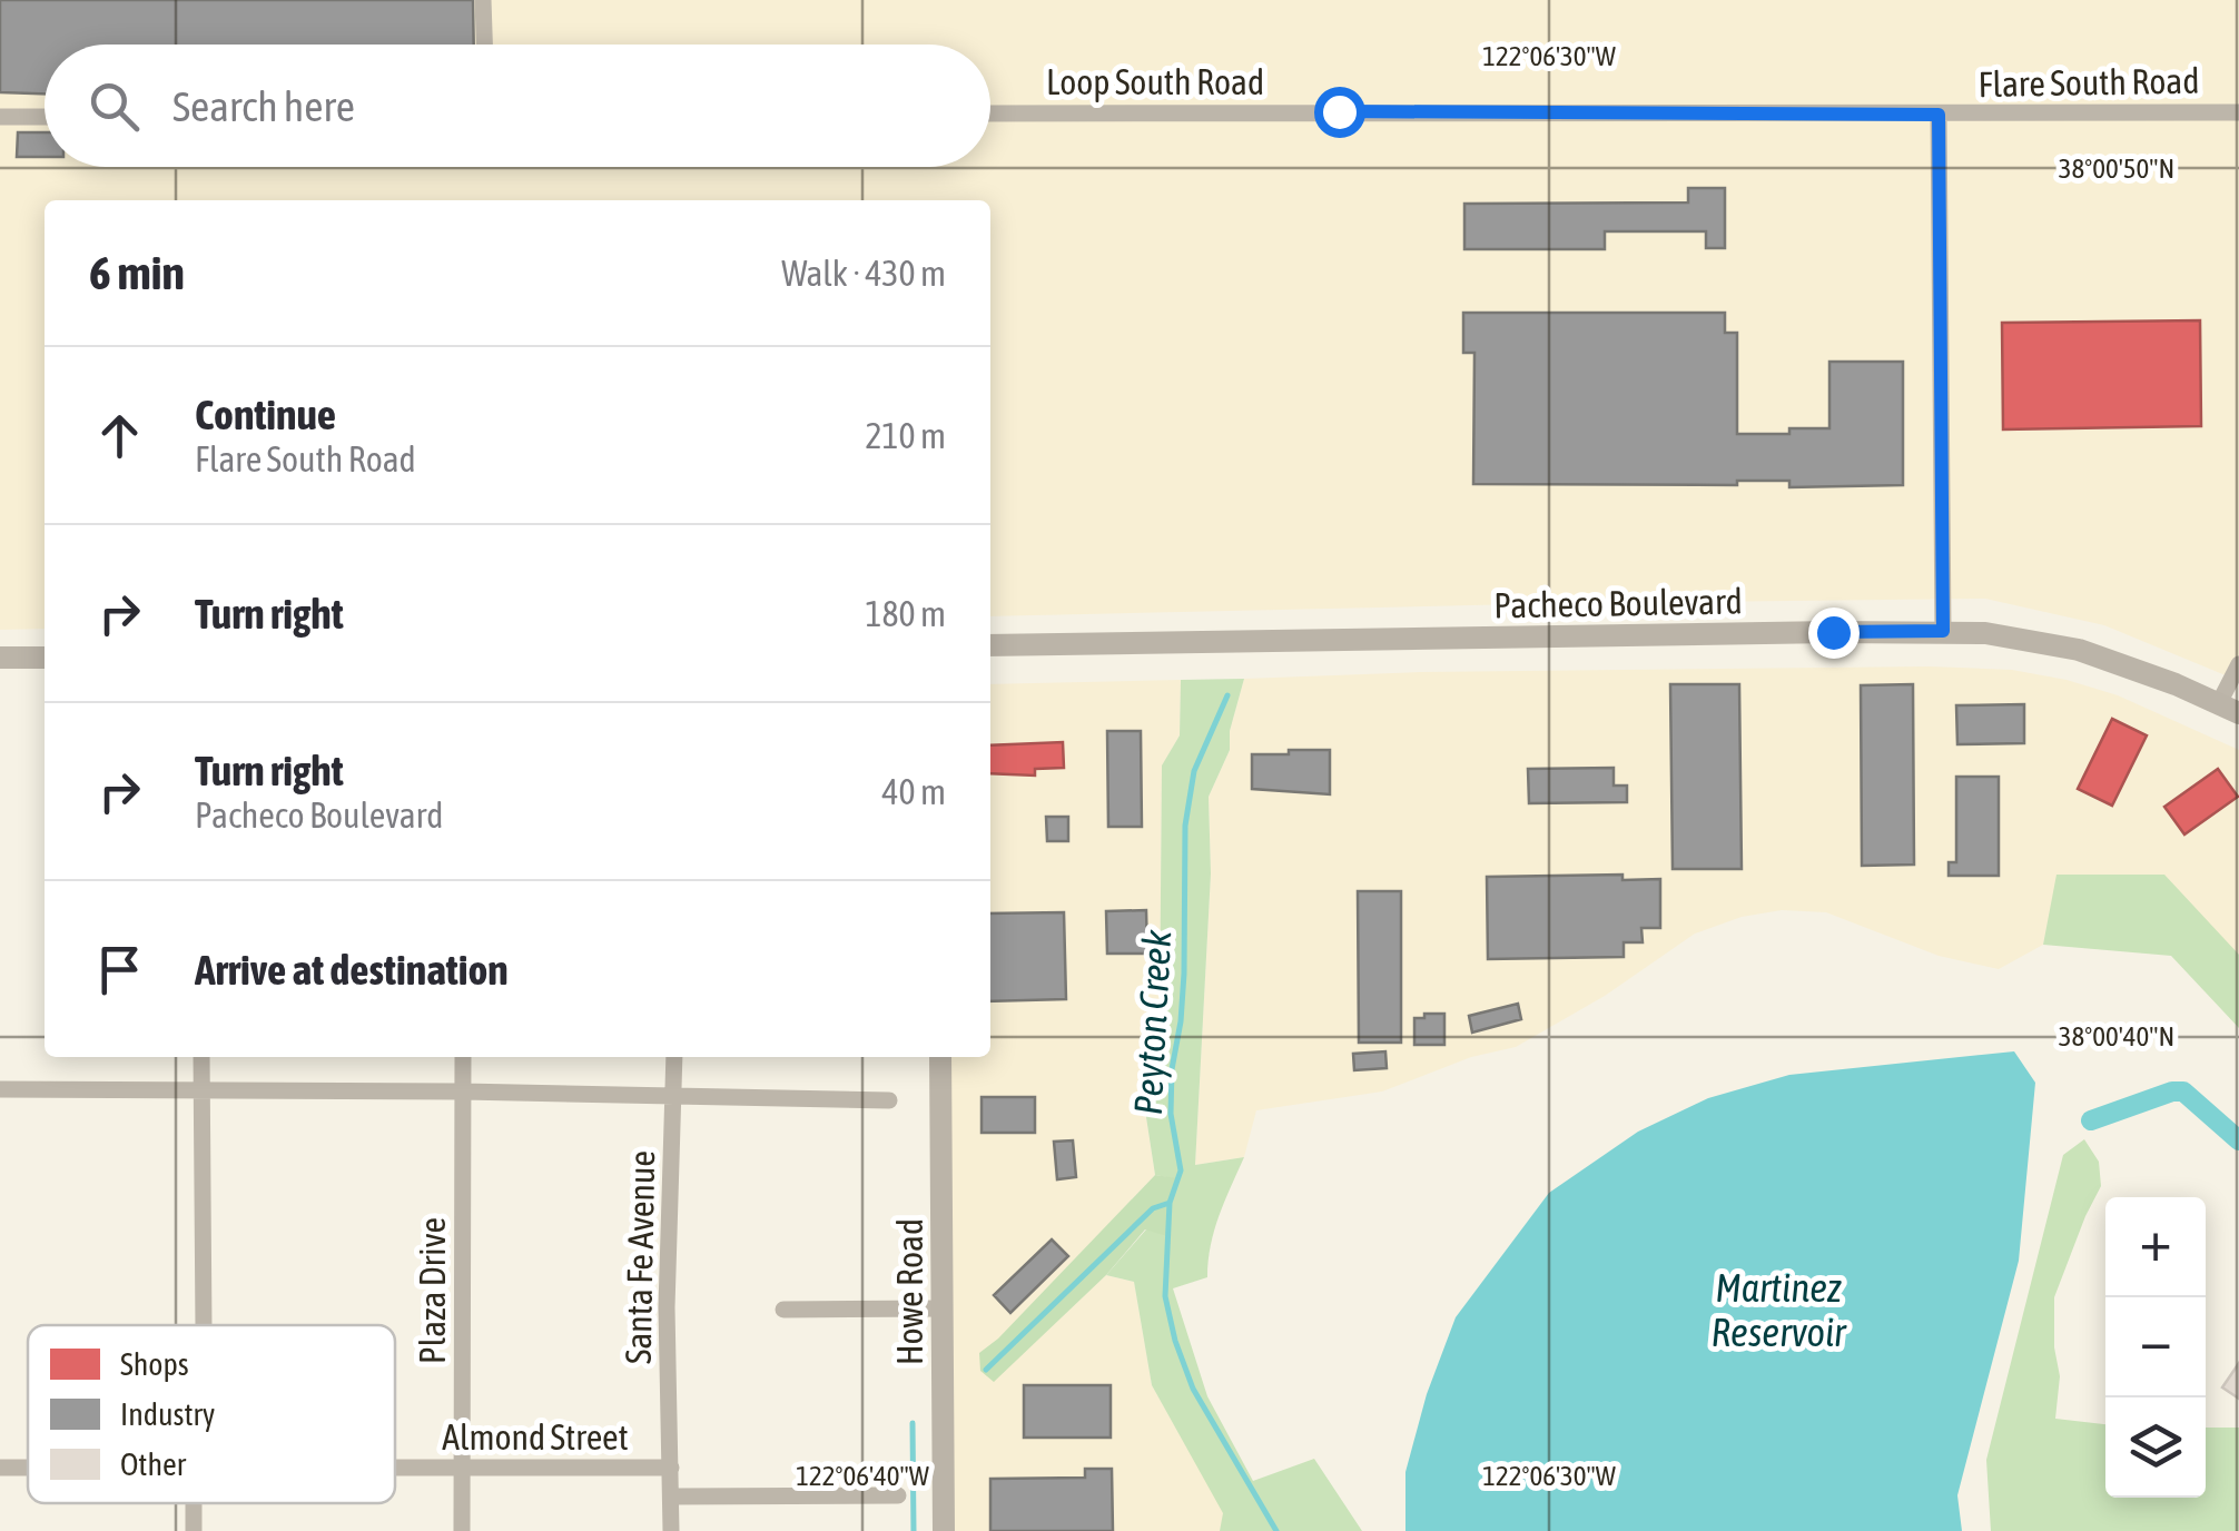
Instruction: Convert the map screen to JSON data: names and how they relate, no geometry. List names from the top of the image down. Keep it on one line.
{"streets":{"main road":["Pacheco Boulevard","Howe Road"],"street":["Loop South Road","Flare South Road","Santa Fe Avenue","Plaza Drive","Almond Street"]},"crossings":[["Loop South Road","Flare South Road"],["Santa Fe Avenue","Almond Street"],["Plaza Drive","Almond Street"]],"water":["Peyton Creek","Martinez Reservoir"],"legend":["Shops","Industry","Other"],"page":{"search":"Search here","heading":["6 min","Walk · 430 m"],"list":[["Continue","Flare South Road","210 m"],["Turn right","180 m"],["Turn right","Pacheco Boulevard","40 m"],"Arrive at destination"],"map_buttons":["+","−"]},"coordinates":["122°06'30\"W","38°00'50\"N","38°00'40\"N","122°06'40\"W"]}
